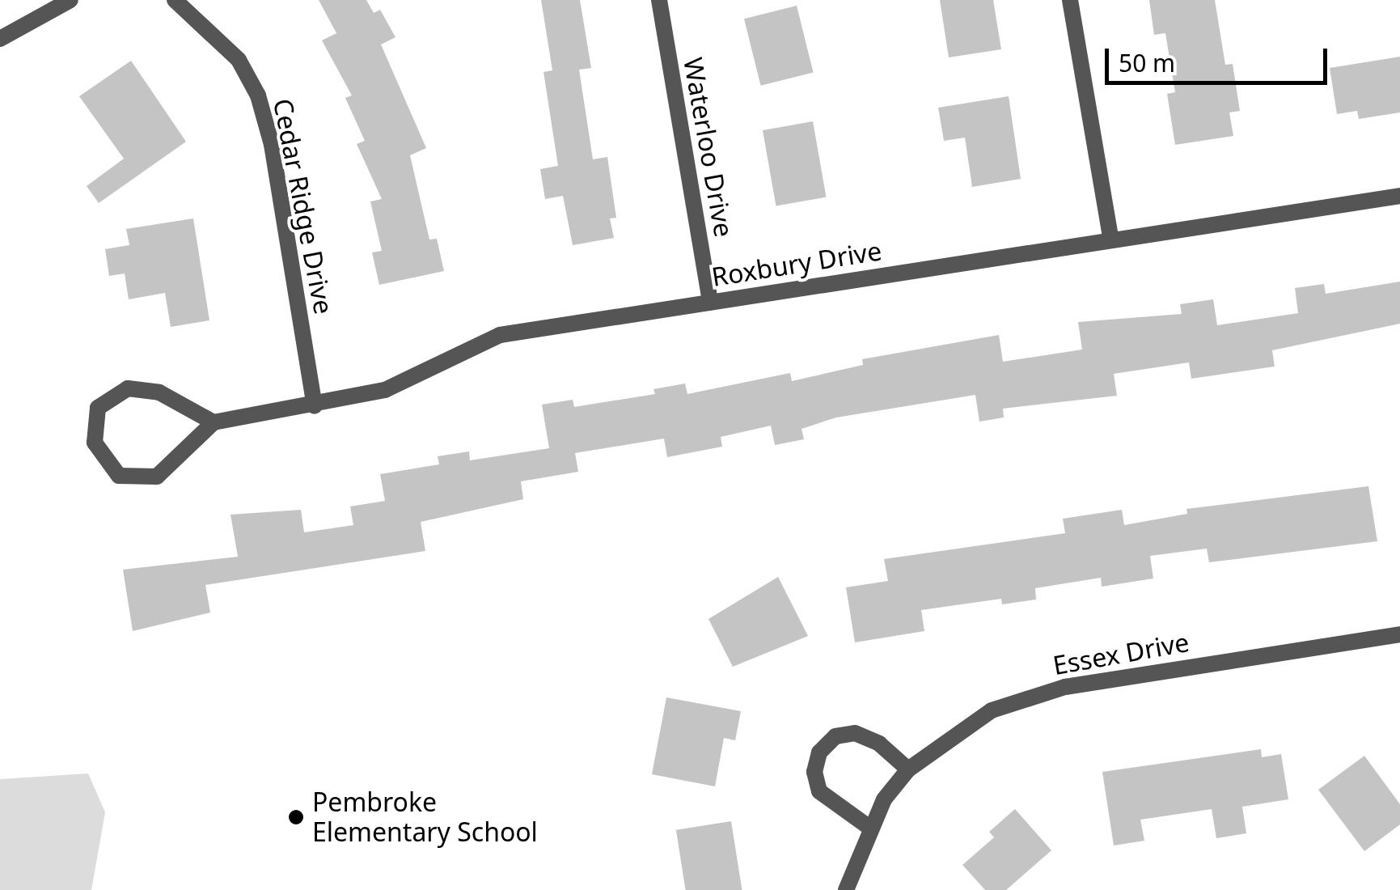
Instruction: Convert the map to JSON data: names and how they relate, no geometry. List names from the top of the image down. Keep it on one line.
{"streets":{"street":["Waterloo Drive","Cedar Ridge Drive","Roxbury Drive","Essex Drive"]},"crossings":[["Waterloo Drive","Roxbury Drive"],["Cedar Ridge Drive","Roxbury Drive"]],"places":["Pembroke Elementary School"],"scale_bar":"50 m"}
